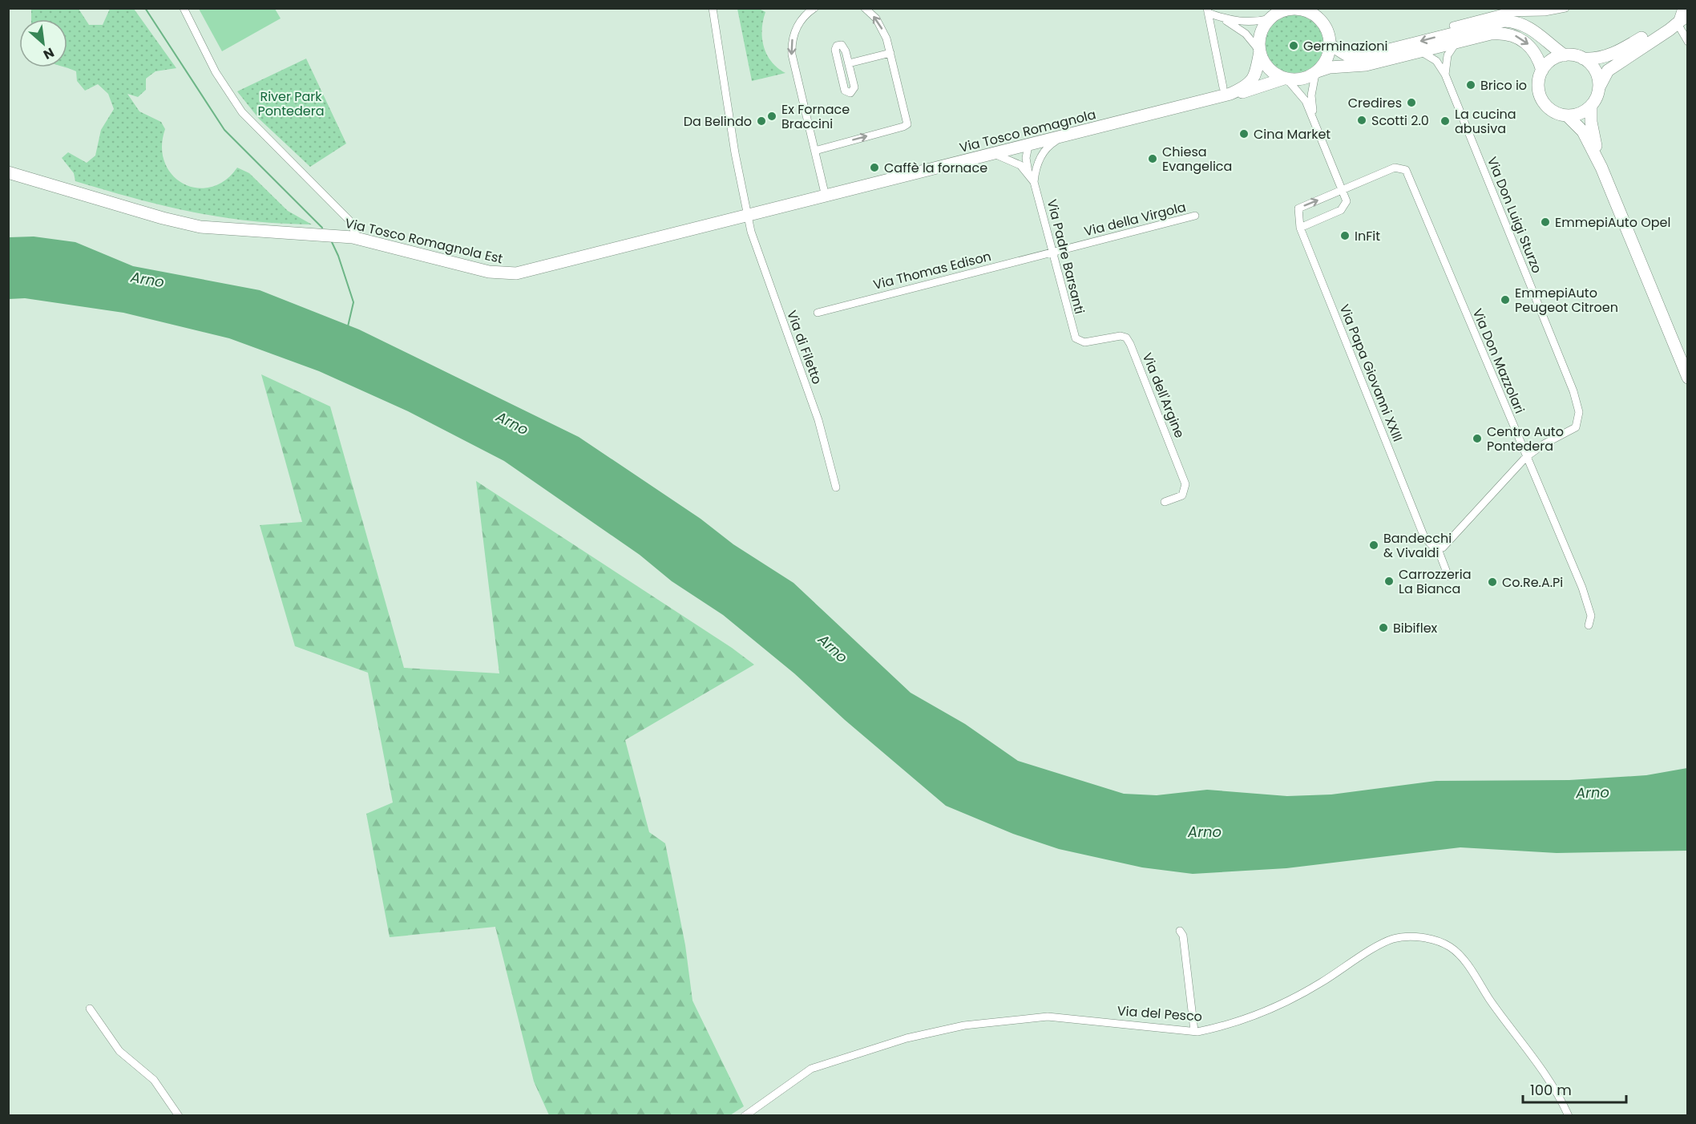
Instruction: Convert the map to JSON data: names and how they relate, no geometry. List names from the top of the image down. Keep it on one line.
{"streets":{"main road":["Via Tosco Romagnola","Via Tosco Romagnola Est"],"street":["Via Don Luigi Sturzo","Via della Virgola","Via Padre Barsanti","Via Thomas Edison","Via di Filetto","Via Don Mazzolari","Via Papa Giovanni XXIII","Via dell'Argine","Via del Pesco"]},"crossings":[["Via Tosco Romagnola","Via Tosco Romagnola Est"],["Via Tosco Romagnola","Via Padre Barsanti"],["Via Tosco Romagnola","Via di Filetto"],["Via Don Luigi Sturzo","Via Don Mazzolari"],["Via della Virgola","Via Padre Barsanti"],["Via della Virgola","Via Thomas Edison"],["Via Tosco Romagnola Est","Via di Filetto"],["Via Padre Barsanti","Via Thomas Edison"],["Via Padre Barsanti","Via dell'Argine"]],"water":["Arno"],"parks":["River Park Pontedera"],"places":["Germinazioni","Brico io","Credires","Ex Fornace Braccini","Scotti 2.0","Da Belindo","La cucina abusiva","Cina Market","Chiesa Evangelica","Caffè la fornace","EmmepiAuto Opel","InFit","EmmepiAuto Peugeot Citroen","Centro Auto Pontedera","Bandecchi & Vivaldi","Carrozzeria La Bianca","Co.Re.A.Pi","Bibiflex"],"scale_bar":"100 m","north":"bottom right"}
